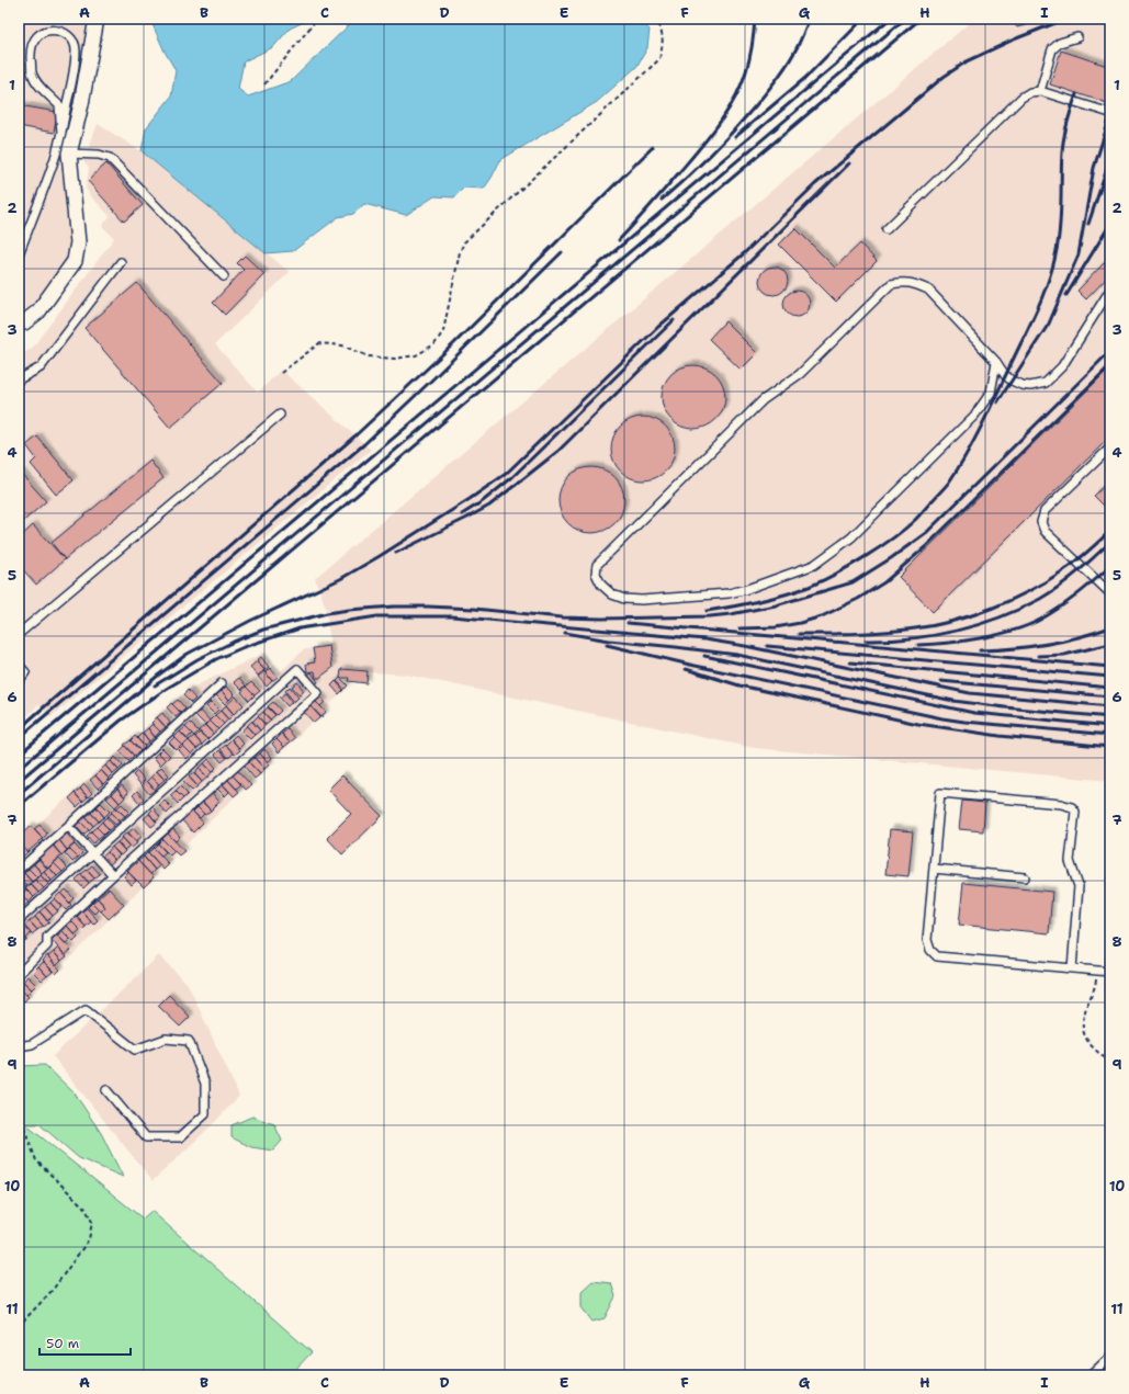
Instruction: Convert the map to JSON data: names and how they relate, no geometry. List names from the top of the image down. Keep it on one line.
{"scale_bar":"50 m","grid":{"columns":["A","B","C","D","E","F","G","H","I"],"rows":["1","2","3","4","5","6","7","8","9","10","11"]}}
